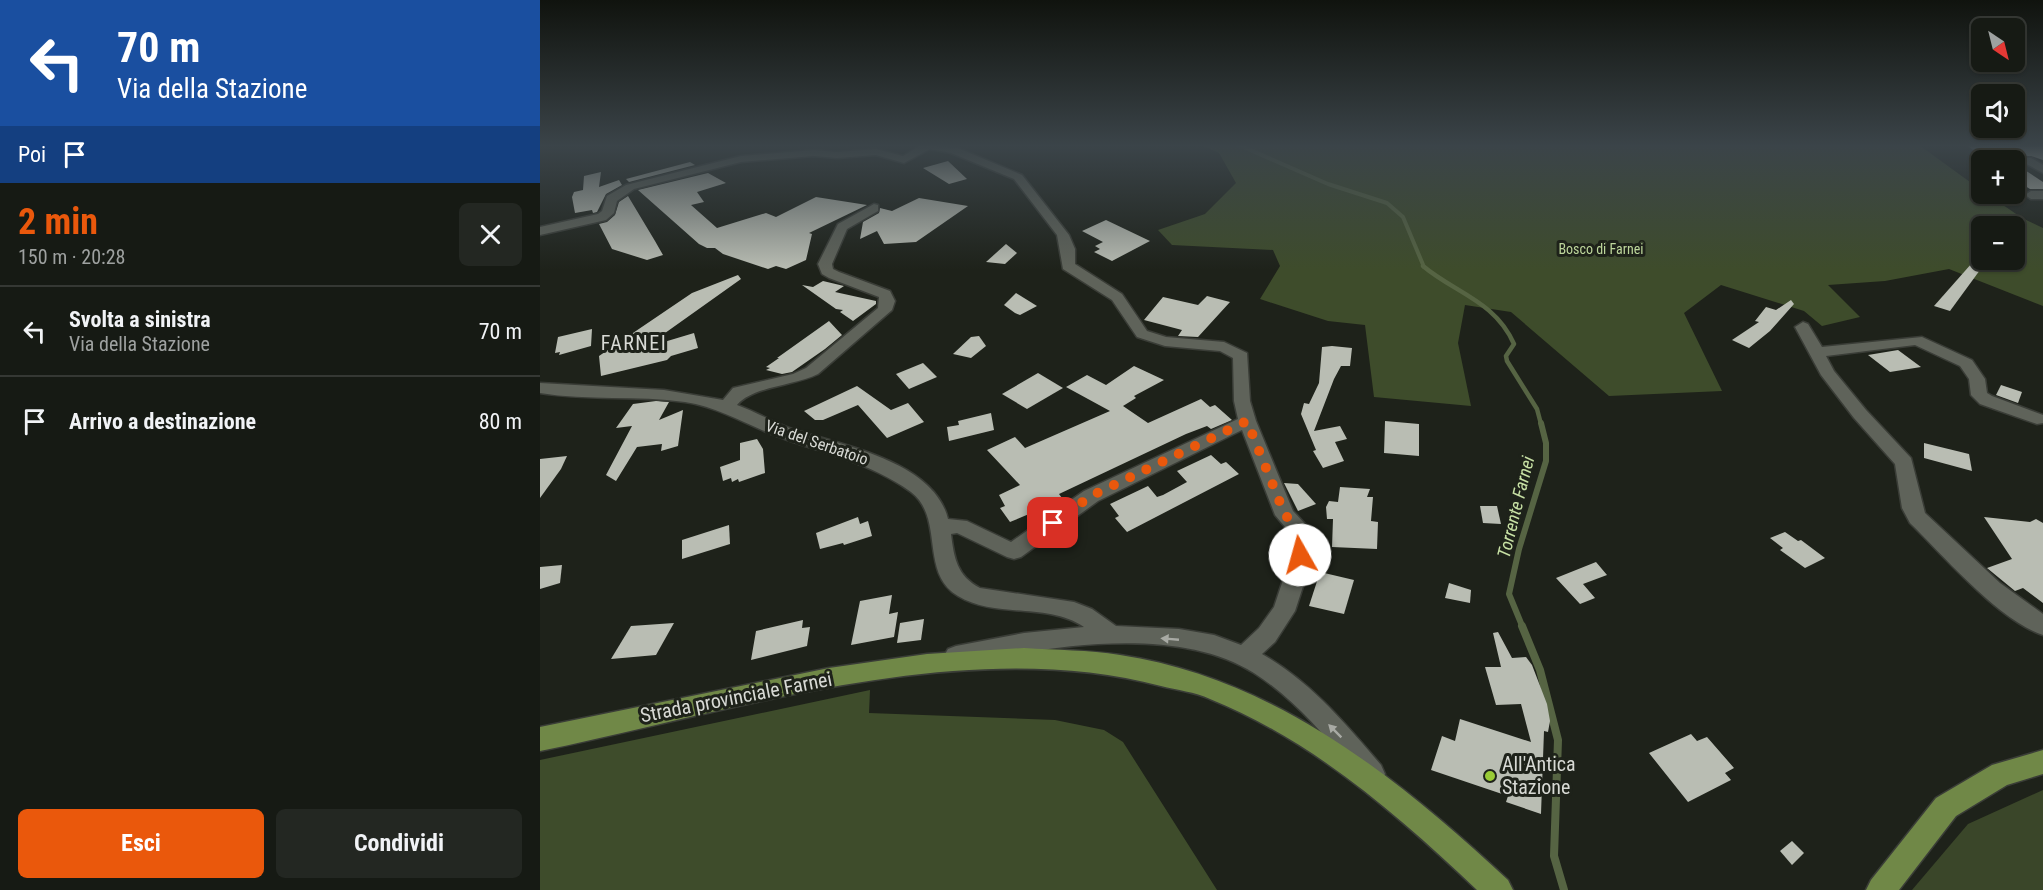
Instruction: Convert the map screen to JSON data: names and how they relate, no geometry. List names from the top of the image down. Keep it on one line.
{"streets":{"main road":["Strada provinciale Farnei"],"street":["Via del Serbatoio"]},"crossings":[["Via del Serbatoio","Strada provinciale Farnei"]],"districts":["FARNEI"],"water":["Torrente Farnei"],"parks":["Bosco di Farnei"],"places":["All'Antica Stazione"],"north":"bottom right","page":{"turn":["70 m","Via della Stazione"],"map_buttons":["+","−"],"then":"Poi","heading":["2 min","150 m · 20:28"],"list":[{"name":"Svolta a sinistra","note":"Via della Stazione","value":"70 m"},{"name":"Arrivo a destinazione","value":"80 m"}],"buttons":["Esci","Condividi"]}}
